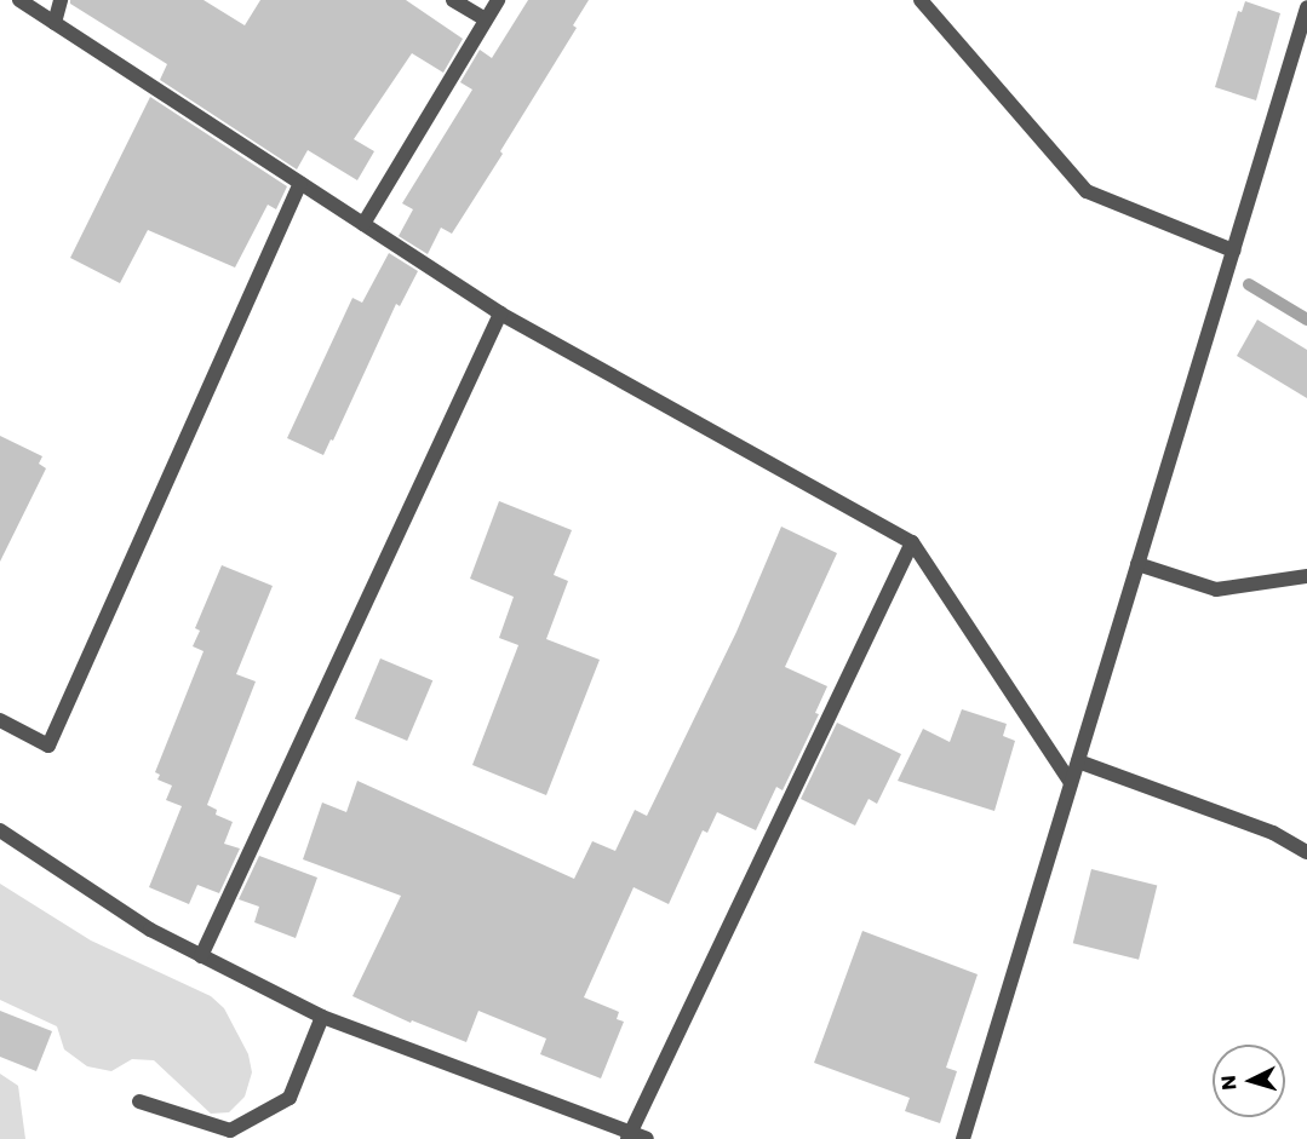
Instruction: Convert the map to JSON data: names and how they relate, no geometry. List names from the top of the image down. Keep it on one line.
{"north":"left"}
